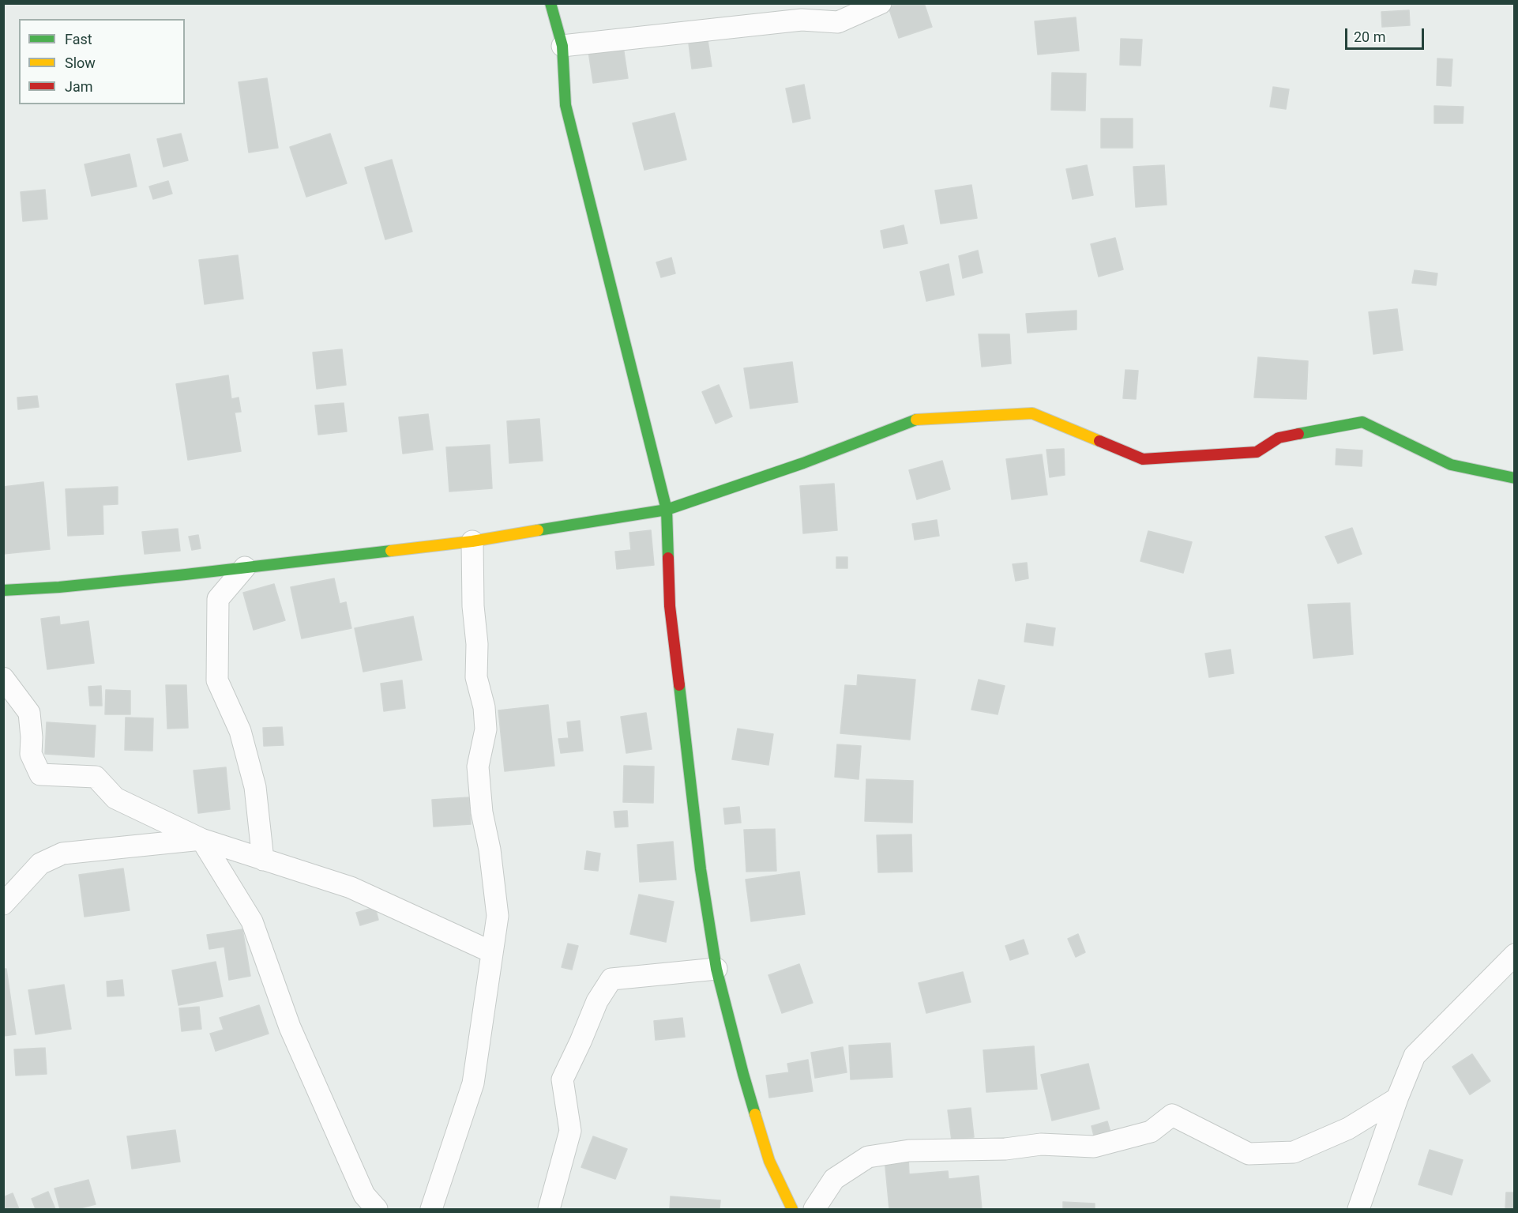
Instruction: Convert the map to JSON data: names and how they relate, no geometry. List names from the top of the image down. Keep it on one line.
{"legend":["Fast","Slow","Jam"],"scale_bar":"20 m"}
